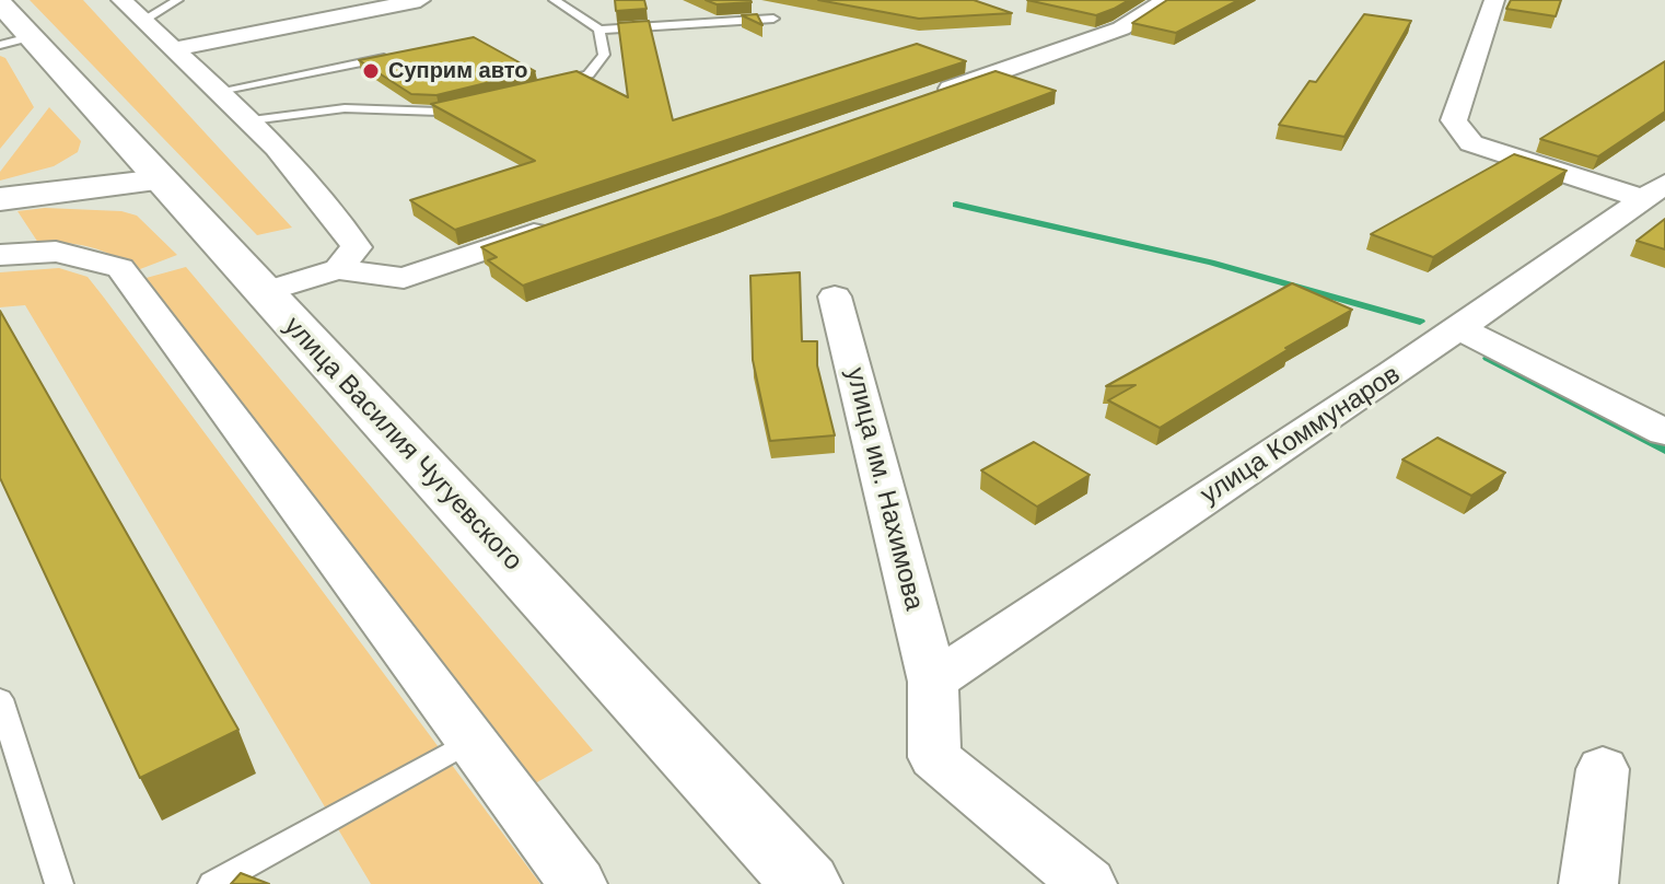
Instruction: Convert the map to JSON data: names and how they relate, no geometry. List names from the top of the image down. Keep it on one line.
{"streets":{"main road":["улица Василия Чугуевского"],"street":["улица Коммунаров","улица им. Нахимова"]},"crossings":[["улица Коммунаров","улица им. Нахимова"]],"places":["Суприм авто"]}
